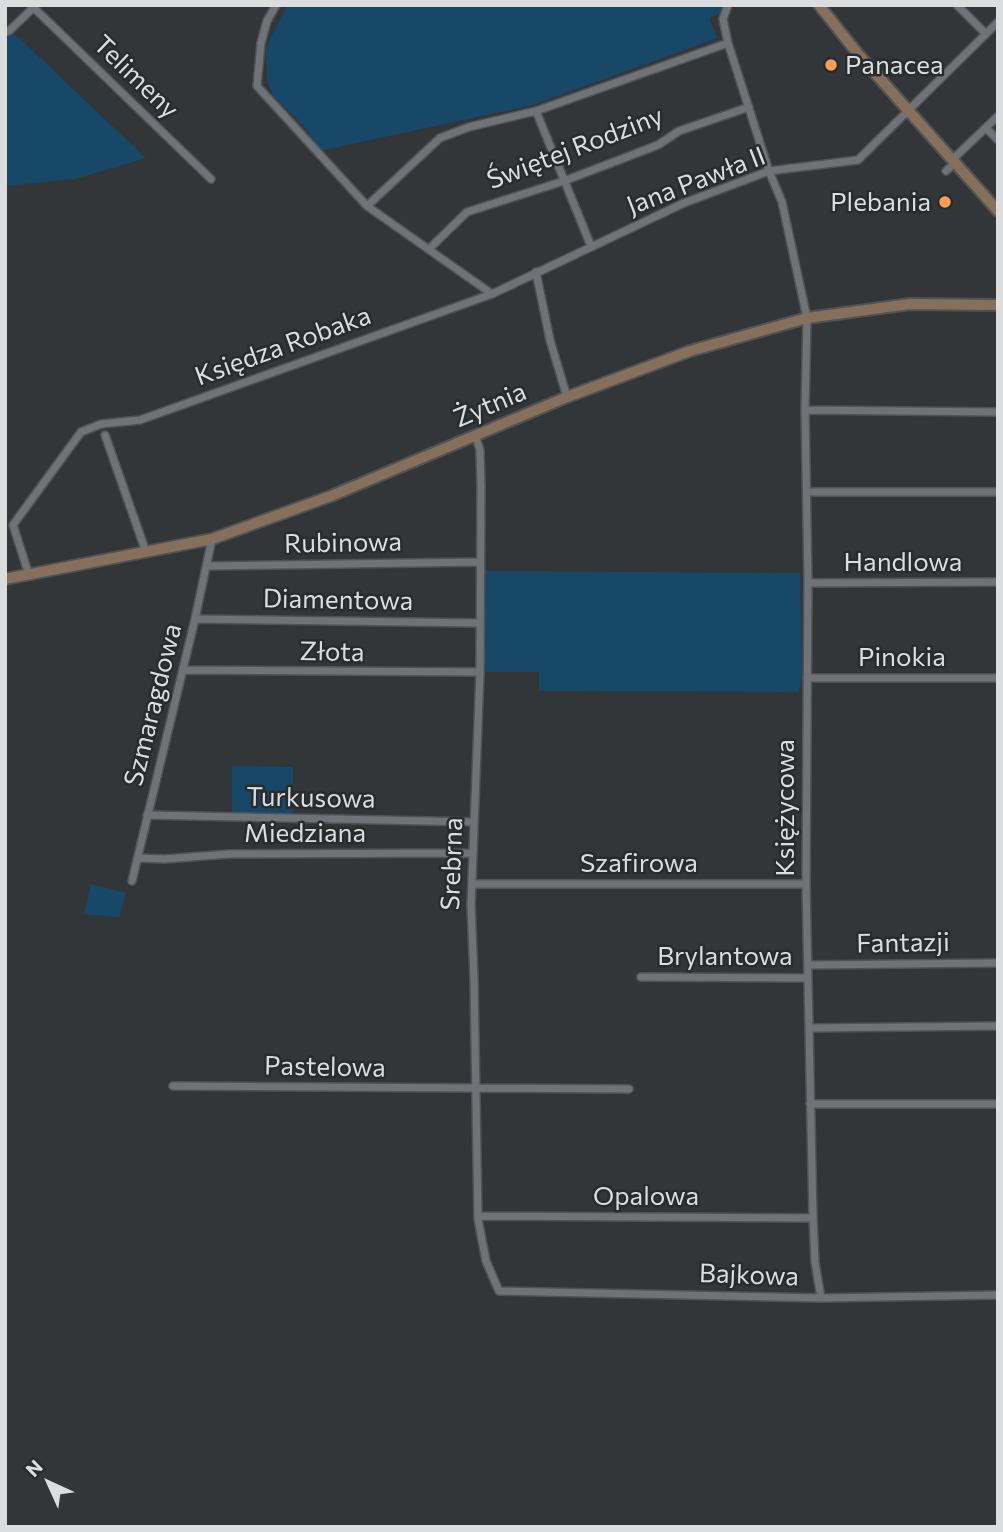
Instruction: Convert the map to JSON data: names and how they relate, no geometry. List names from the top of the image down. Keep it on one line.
{"streets":{"street":["Telimeny","Świętej Rodziny","Jana Pawła II","Księdza Robaka","Żytnia","Rubinowa","Handlowa","Diamentowa","Złota","Pinokia","Szmaragdowa","Turkusowa","Księżycowa","Miedziana","Szafirowa","Srebrna","Fantazji","Brylantowa","Pastelowa","Opalowa","Bajkowa"]},"crossings":[["Świętej Rodziny","Księżycowa"],["Jana Pawła II","Księdza Robaka"],["Jana Pawła II","Księżycowa"],["Księdza Robaka","Żytnia"],["Żytnia","Szmaragdowa"],["Żytnia","Księżycowa"],["Żytnia","Srebrna"],["Rubinowa","Szmaragdowa"],["Rubinowa","Srebrna"],["Handlowa","Księżycowa"],["Diamentowa","Szmaragdowa"],["Diamentowa","Srebrna"],["Złota","Szmaragdowa"],["Złota","Srebrna"],["Pinokia","Księżycowa"],["Szmaragdowa","Turkusowa"],["Szmaragdowa","Miedziana"],["Turkusowa","Srebrna"],["Księżycowa","Szafirowa"],["Księżycowa","Fantazji"],["Księżycowa","Brylantowa"],["Księżycowa","Opalowa"],["Księżycowa","Bajkowa"],["Miedziana","Srebrna"],["Szafirowa","Srebrna"],["Srebrna","Pastelowa"],["Srebrna","Opalowa"],["Srebrna","Bajkowa"]],"places":["Panacea","Plebania"],"north":"top left"}
